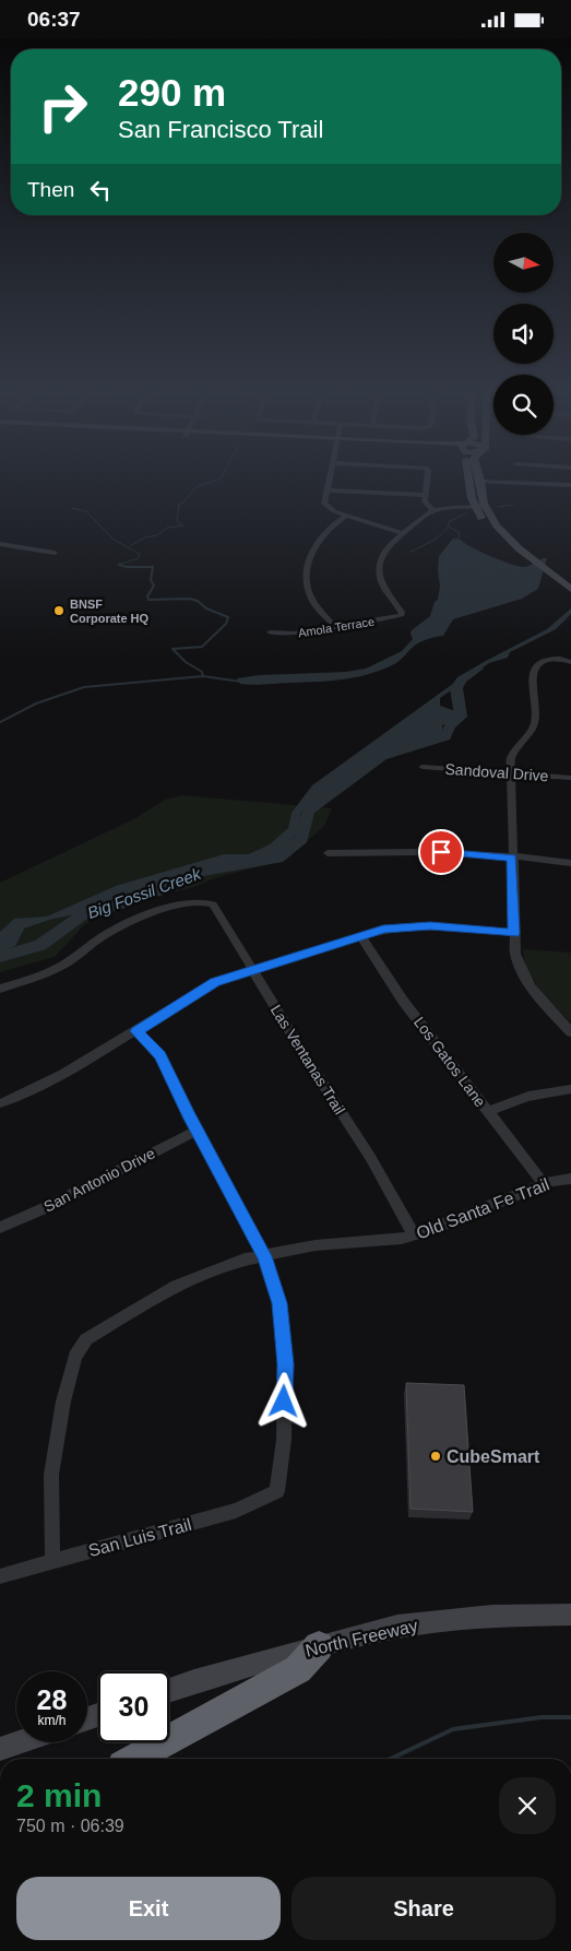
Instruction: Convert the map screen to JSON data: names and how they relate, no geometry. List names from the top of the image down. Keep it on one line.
{"streets":{"main road":["North Freeway"],"street":["Amola Terrace","Sandoval Drive","Las Ventanas Trail","Los Gatos Lane","San Antonio Drive","Old Santa Fe Trail","San Luis Trail"]},"crossings":[["Las Ventanas Trail","Old Santa Fe Trail"],["Los Gatos Lane","Old Santa Fe Trail"],["Old Santa Fe Trail","San Luis Trail"]],"water":["Big Fossil Creek"],"places":["BNSF Corporate HQ","CubeSmart"],"north":"right","page":{"status":"06:37","turn":["290 m","San Francisco Trail"],"then":"Then","speed":"28 km/h","limit":"30","heading":["2 min","750 m · 06:39"],"buttons":["Exit","Share"]}}
